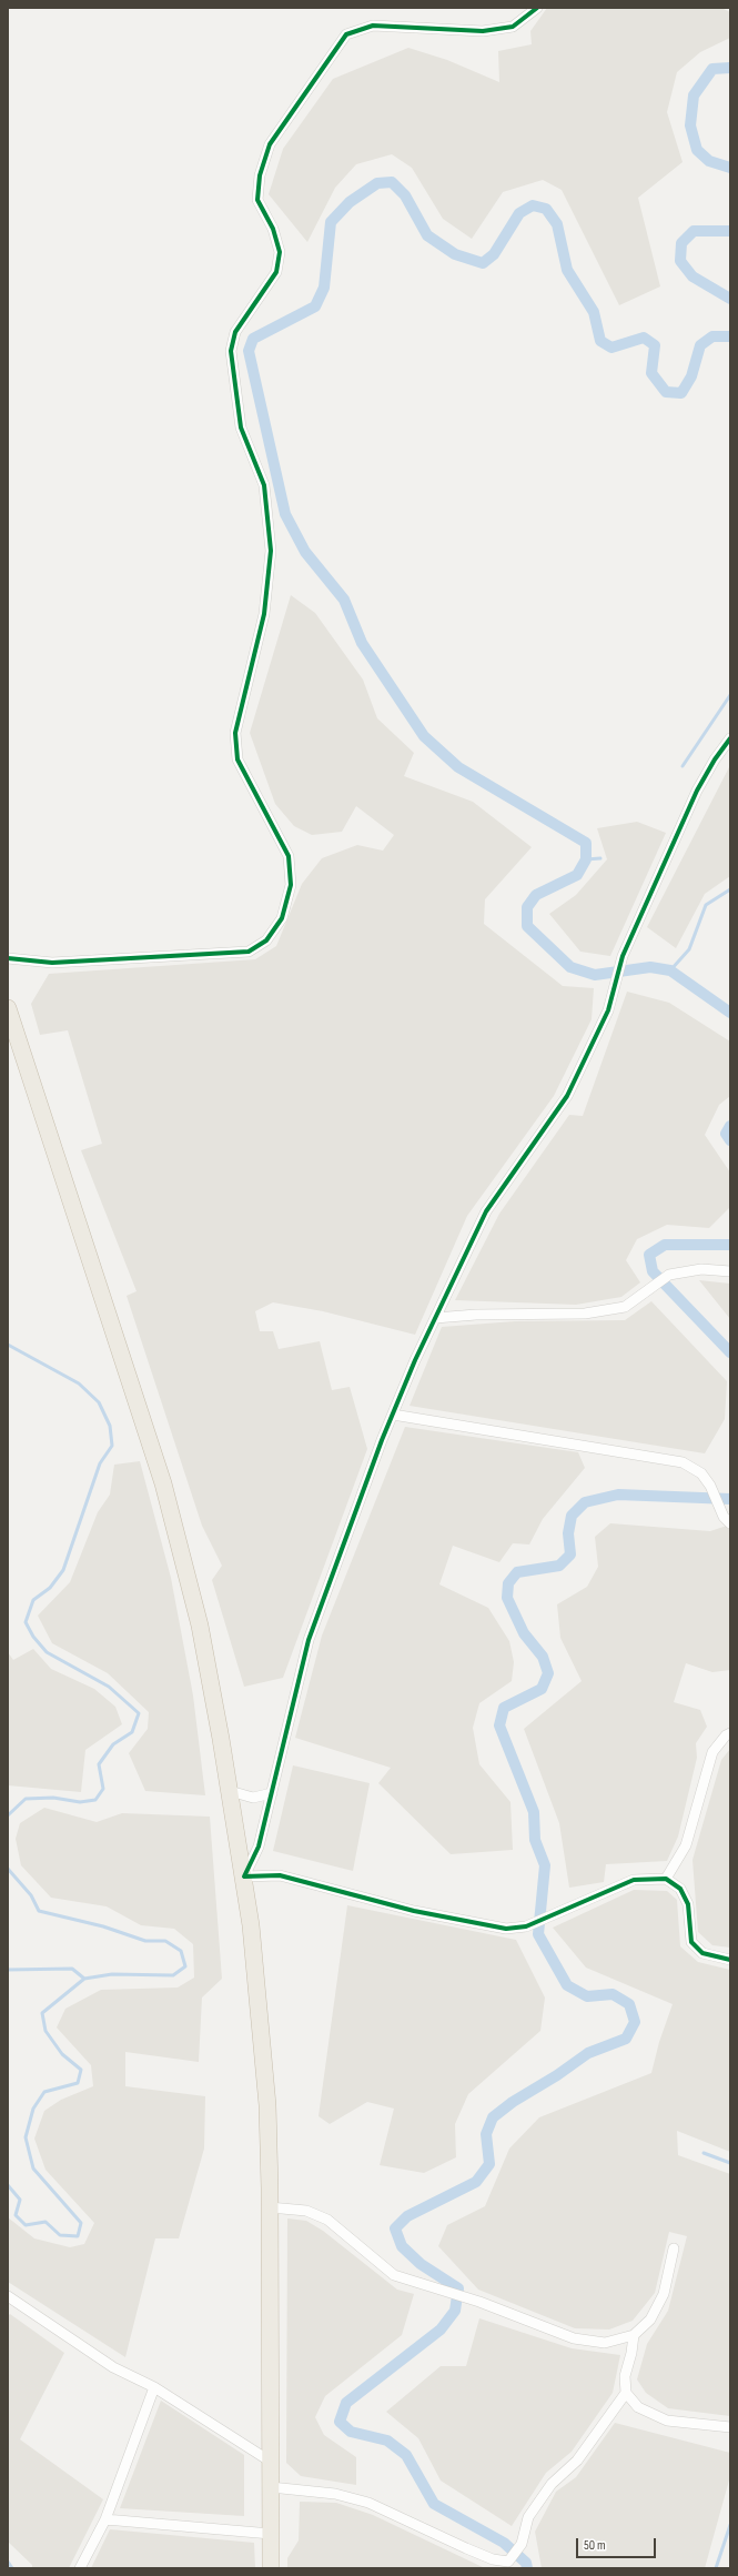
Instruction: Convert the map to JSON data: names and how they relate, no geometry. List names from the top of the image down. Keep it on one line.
{"scale_bar":"50 m"}
